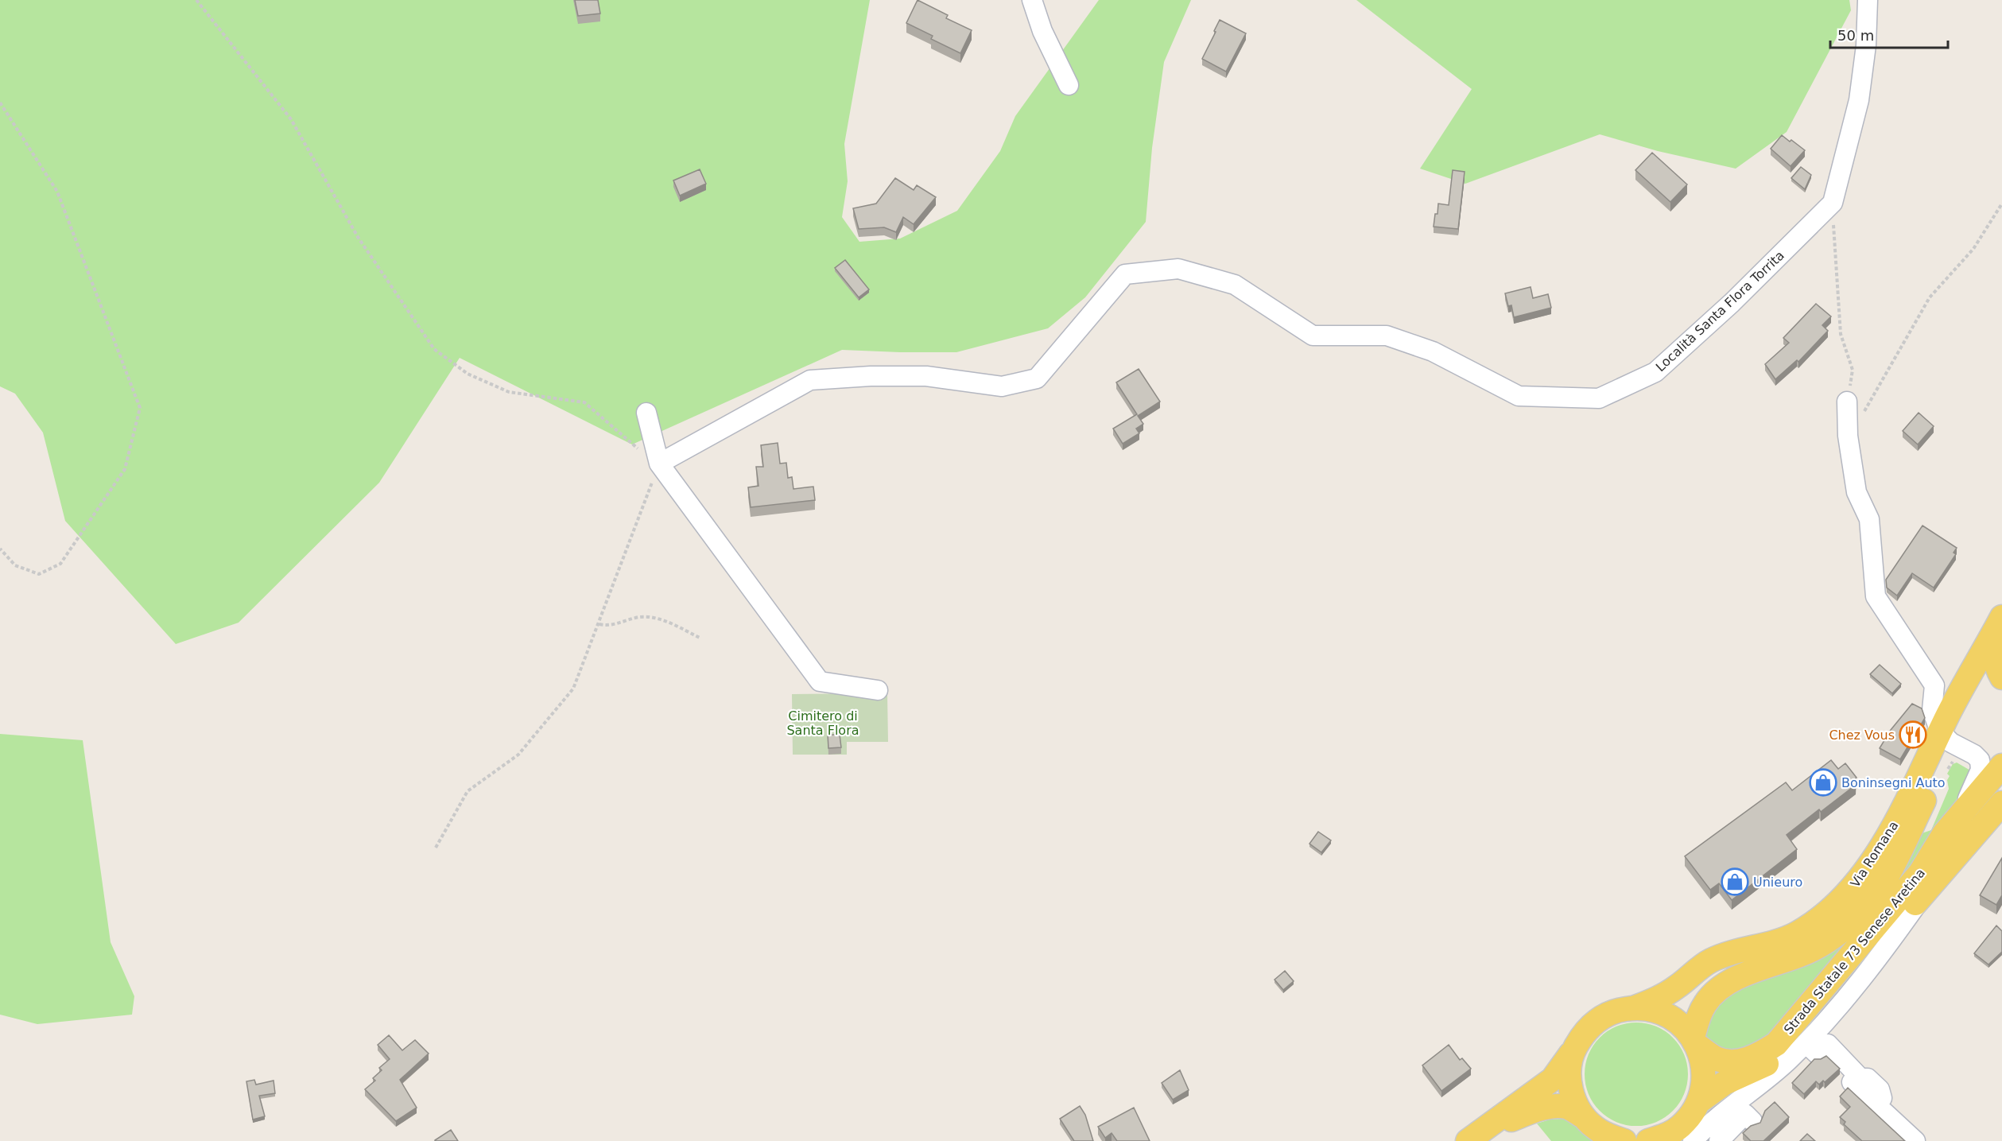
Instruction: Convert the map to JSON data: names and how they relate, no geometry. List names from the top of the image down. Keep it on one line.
{"streets":{"main road":["Via Romana","Strada Statale 73 Senese Aretina"],"street":["Località Santa Flora Torrita"]},"crossings":[["Via Romana","Strada Statale 73 Senese Aretina"]],"parks":["Cimitero di Santa Flora"],"places":{"restaurant":["Chez Vous"],"shop":["Boninsegni Auto","Unieuro"]},"scale_bar":"50 m"}
